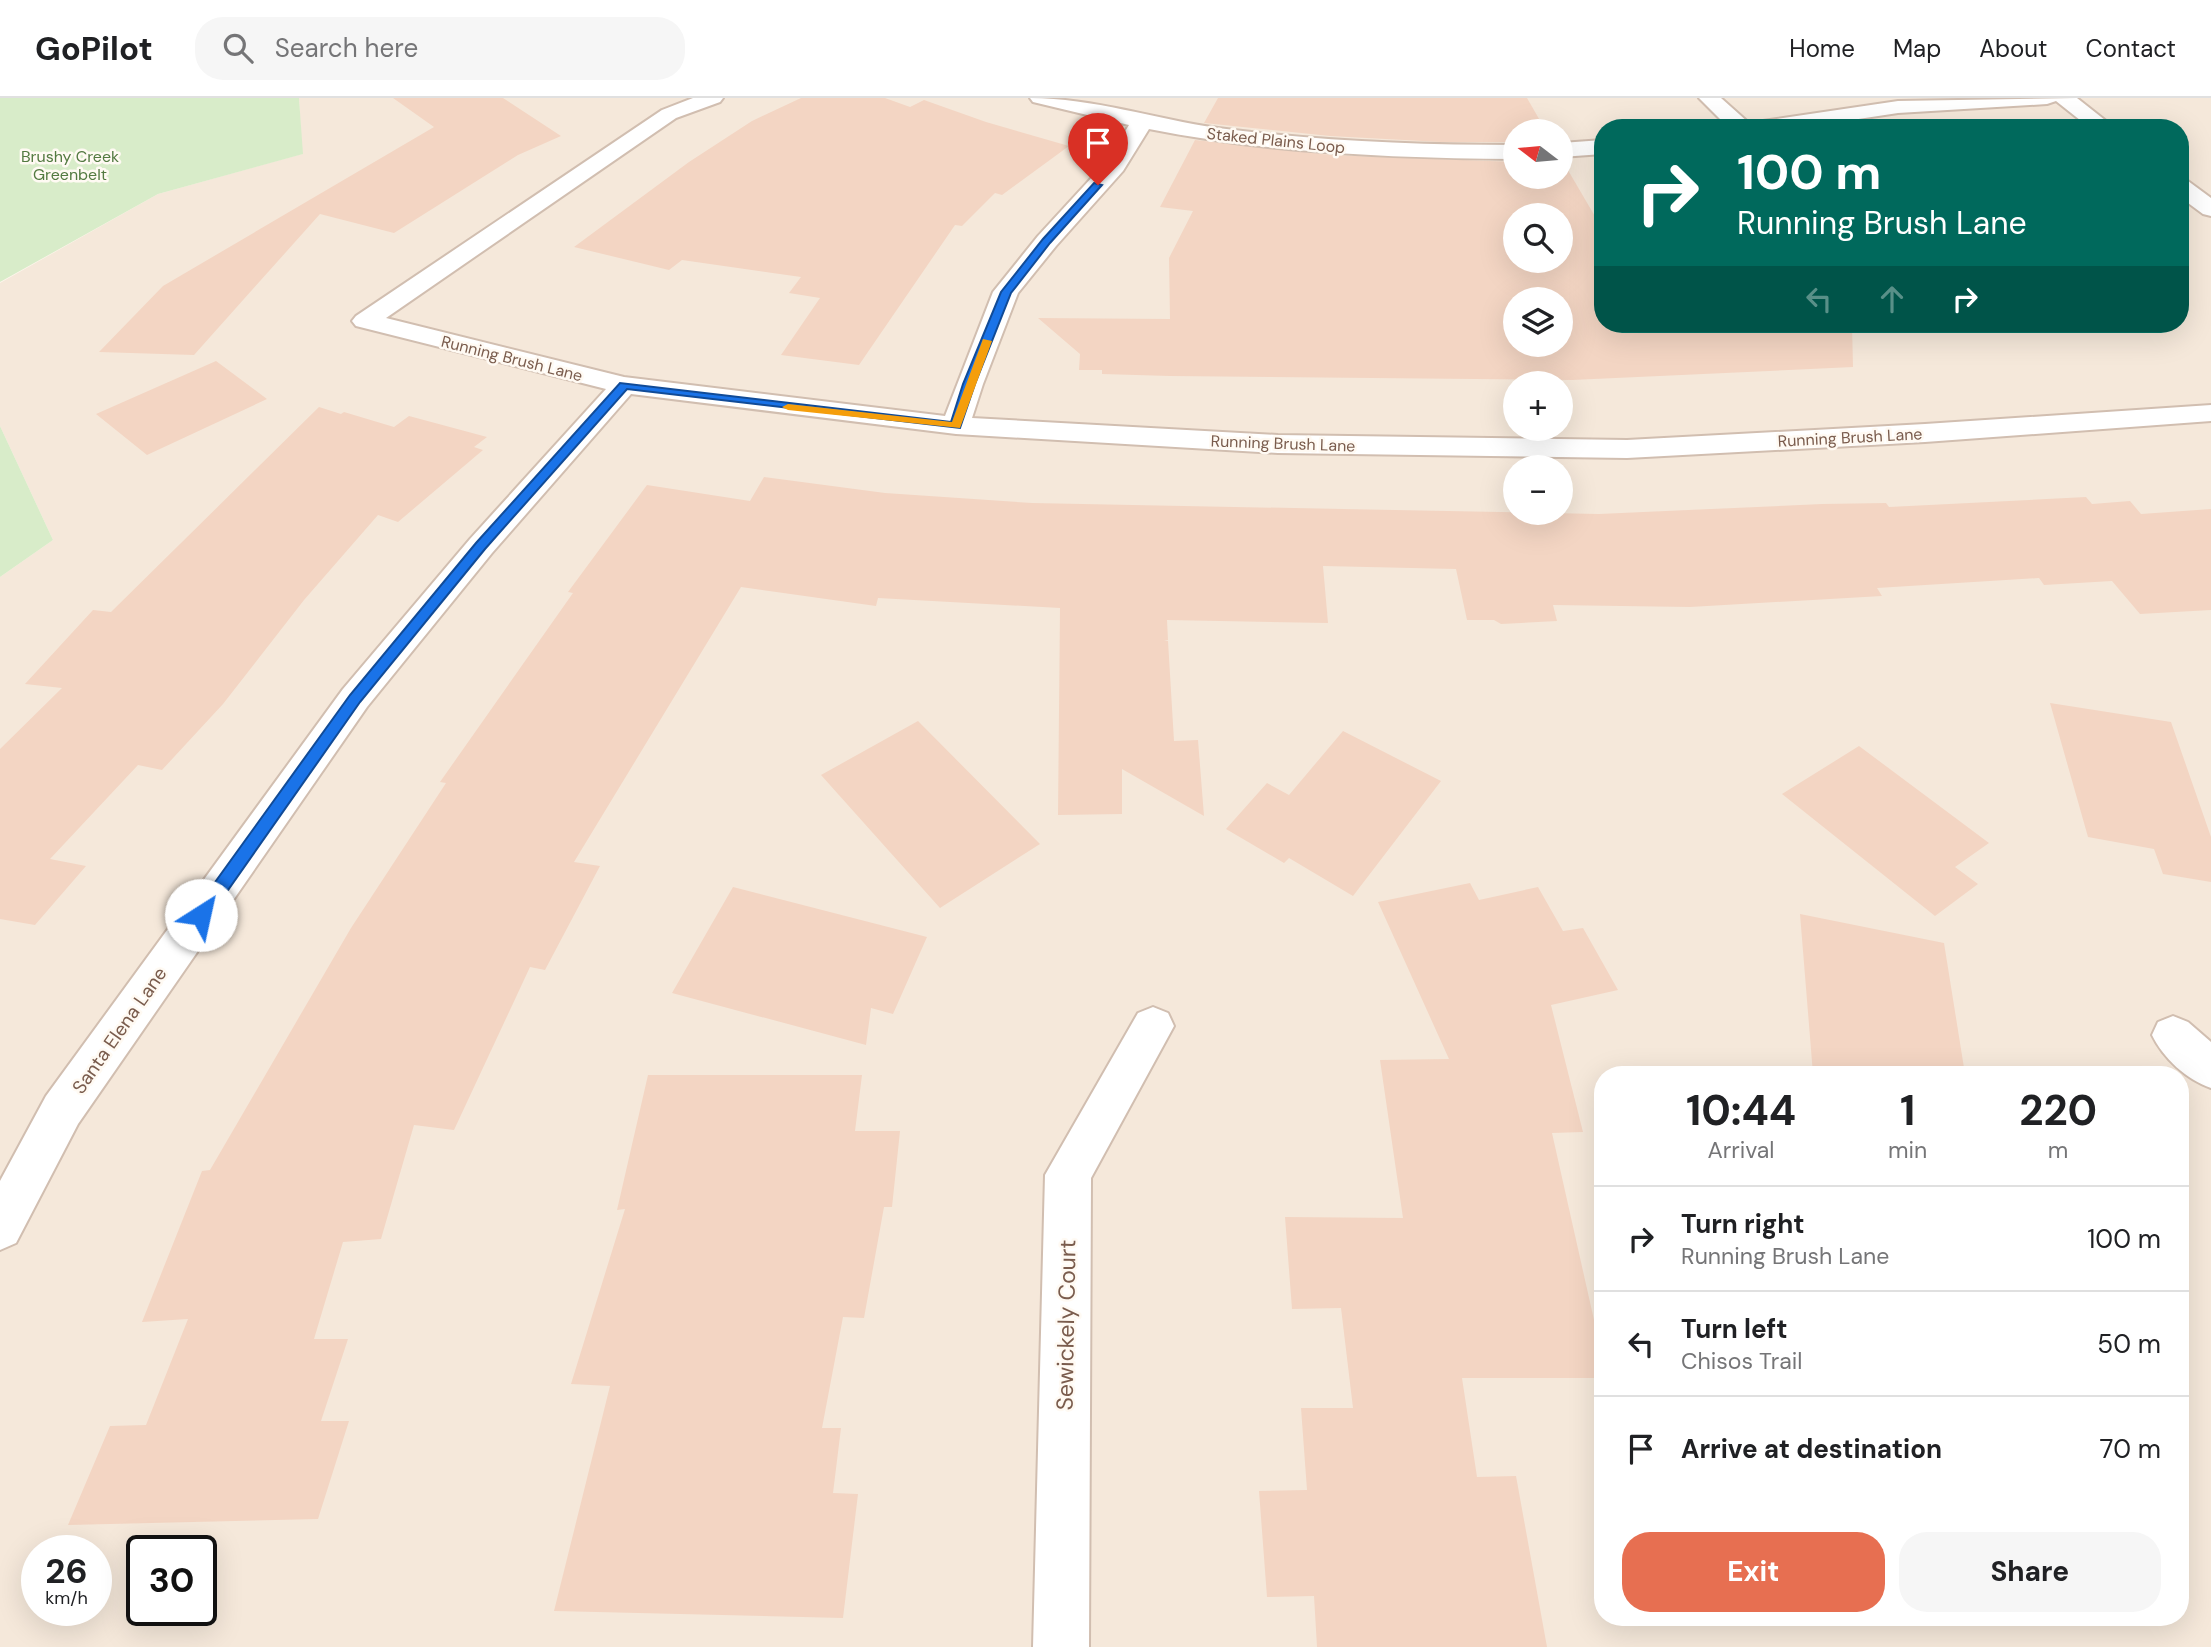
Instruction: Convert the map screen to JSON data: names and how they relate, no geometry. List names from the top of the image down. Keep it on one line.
{"streets":{"street":["Staked Plains Loop","Running Brush Lane","Santa Elena Lane","Sewickely Court"]},"crossings":[["Running Brush Lane","Santa Elena Lane"]],"parks":["Brushy Creek Greenbelt"],"north":"left","page":{"header":"GoPilot","search":"Search here","nav":["Home","Map","About","Contact"],"map_buttons":["+","−"],"turn":["100 m","Running Brush Lane"],"eta":["10:44","Arrival","1","min","220","m"],"list":[{"name":"Turn right","note":"Running Brush Lane","value":"100 m"},{"name":"Turn left","note":"Chisos Trail","value":"50 m"},{"name":"Arrive at destination","value":"70 m"}],"buttons":["Exit","Share"],"speed":"26 km/h","limit":"30"}}
